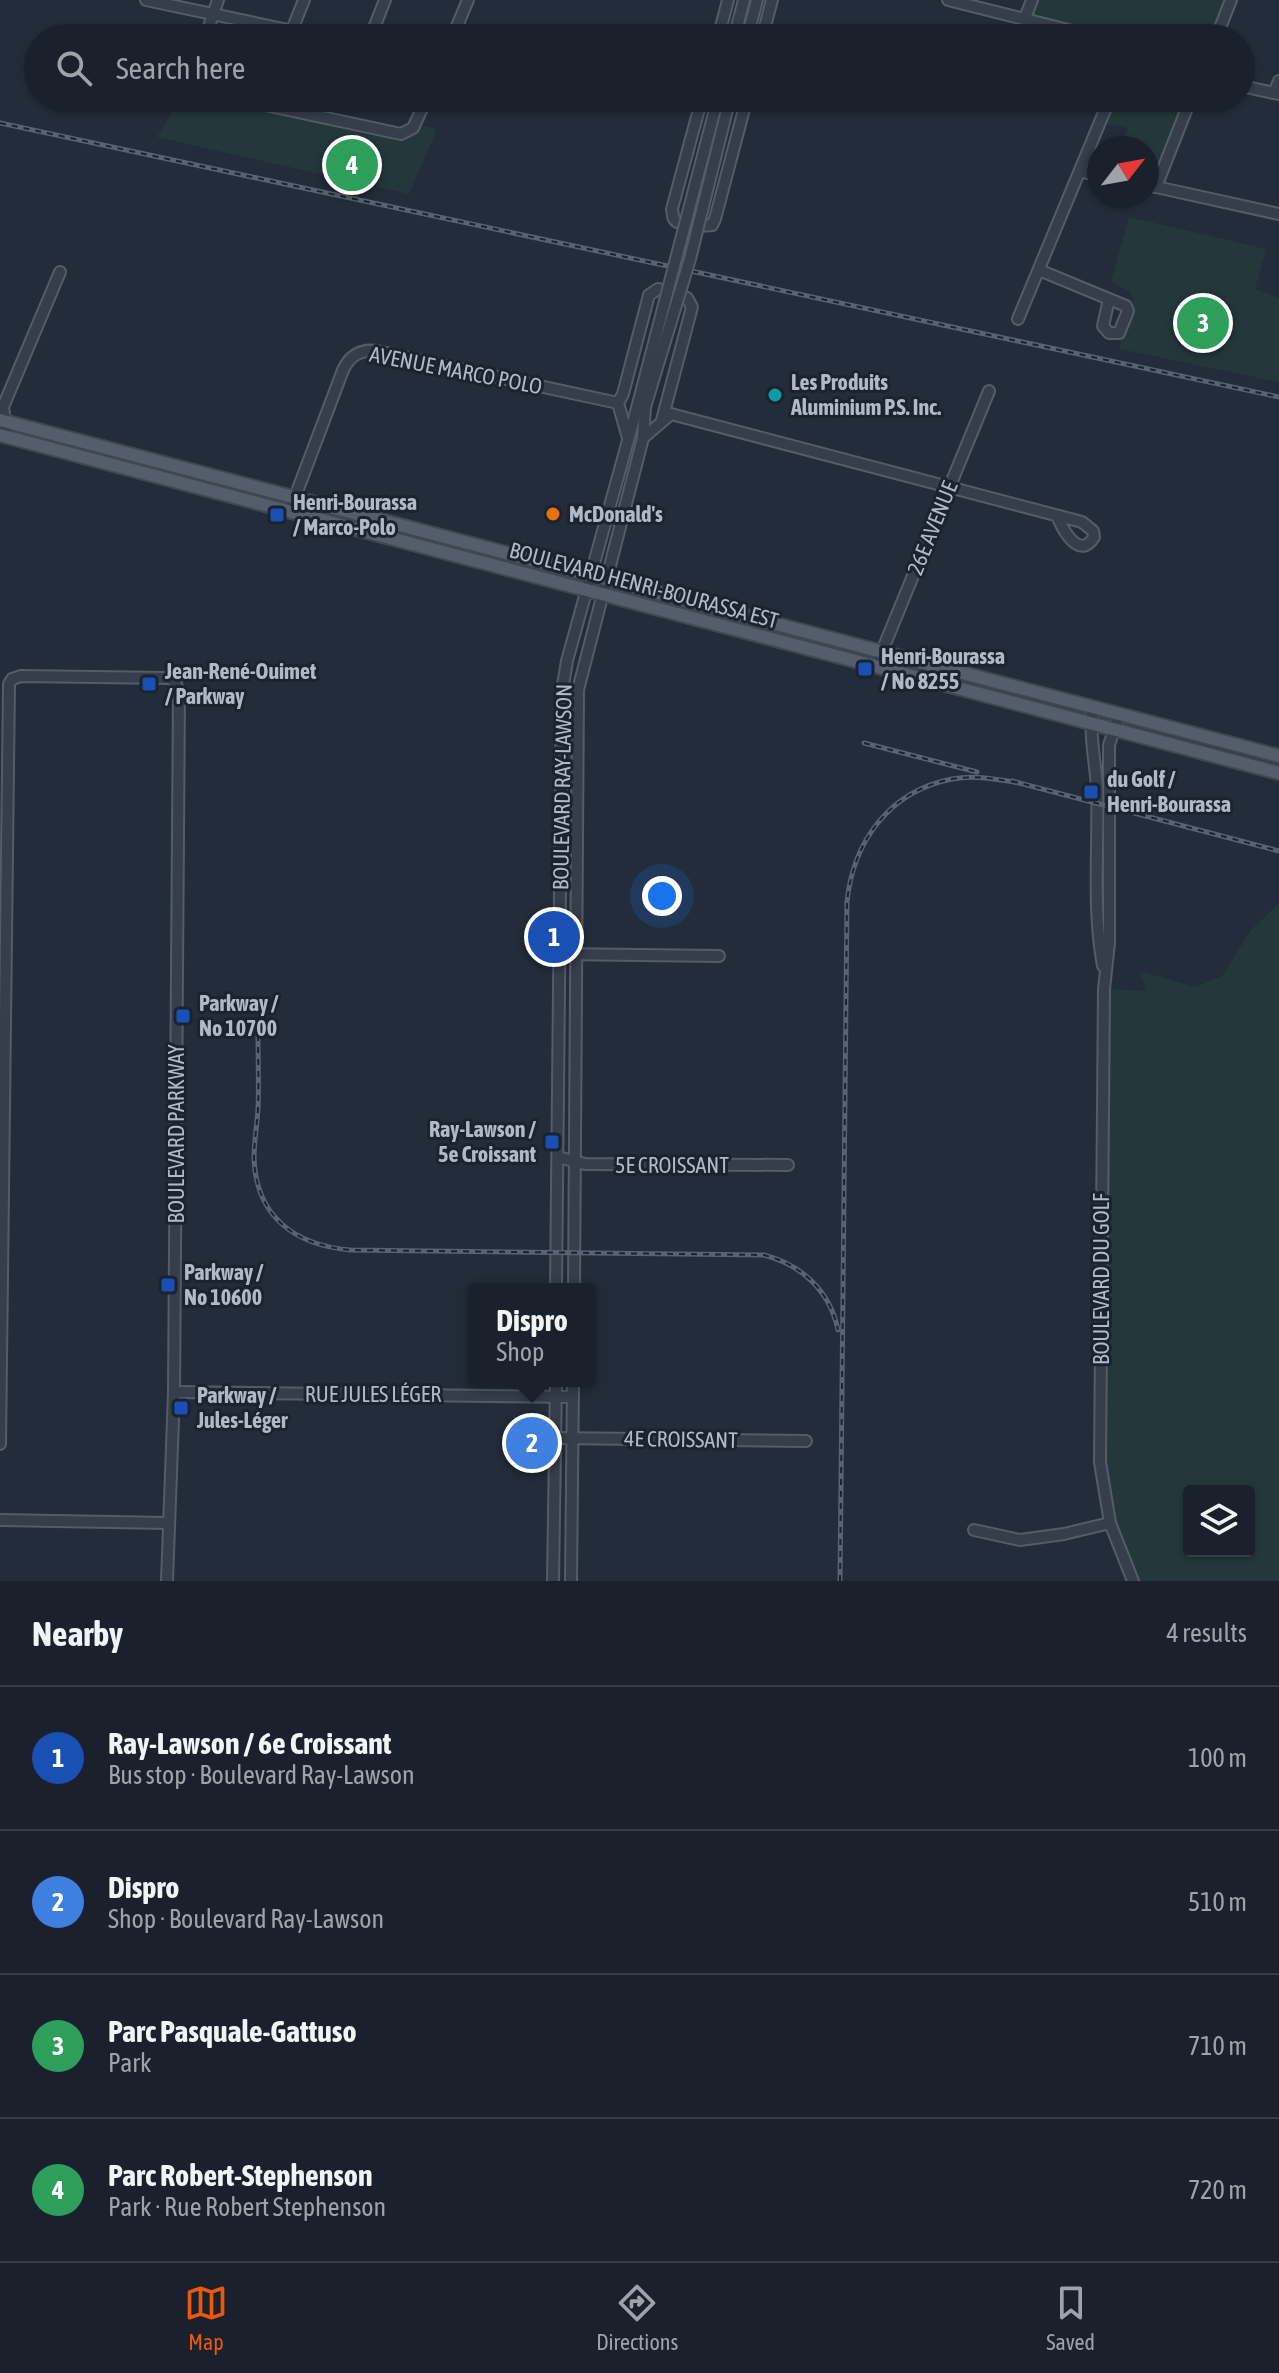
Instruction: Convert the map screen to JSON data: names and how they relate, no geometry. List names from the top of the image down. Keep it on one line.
{"streets":{"main road":["BOULEVARD HENRI-BOURASSA EST"],"street":["AVENUE MARCO POLO","26E AVENUE","BOULEVARD RAY-LAWSON","BOULEVARD PARKWAY","5E CROISSANT","BOULEVARD DU GOLF","RUE JULES LÉGER","4E CROISSANT"]},"crossings":[["AVENUE MARCO POLO","BOULEVARD HENRI-BOURASSA EST"],["26E AVENUE","BOULEVARD HENRI-BOURASSA EST"],["BOULEVARD HENRI-BOURASSA EST","BOULEVARD RAY-LAWSON"],["BOULEVARD HENRI-BOURASSA EST","BOULEVARD DU GOLF"],["BOULEVARD RAY-LAWSON","5E CROISSANT"],["BOULEVARD PARKWAY","RUE JULES LÉGER"]],"places":{"other":["Les Produits Aluminium P.S. Inc.","McDonald's"],"transit":["Henri-Bourassa / Marco-Polo","Henri-Bourassa / No 8255","Jean-René-Ouimet / Parkway","du Golf / Henri-Bourassa","Parkway / No 10700","Ray-Lawson / 5e Croissant","Parkway / No 10600","Parkway / Jules-Léger"]},"north":"top right","page":{"search":"Search here","pins":["4","3","1","2"],"popup":["Dispro","Shop"],"heading":["Nearby","4 results"],"list":[{"mark":"1","name":"Ray-Lawson / 6e Croissant","note":"Bus stop · Boulevard Ray-Lawson","value":"100 m"},{"mark":"2","name":"Dispro","note":"Shop · Boulevard Ray-Lawson","value":"510 m"},{"mark":"3","name":"Parc Pasquale-Gattuso","note":"Park","value":"710 m"},{"mark":"4","name":"Parc Robert-Stephenson","note":"Park · Rue Robert Stephenson","value":"720 m"}],"nav":["Map","Directions","Saved"]}}
